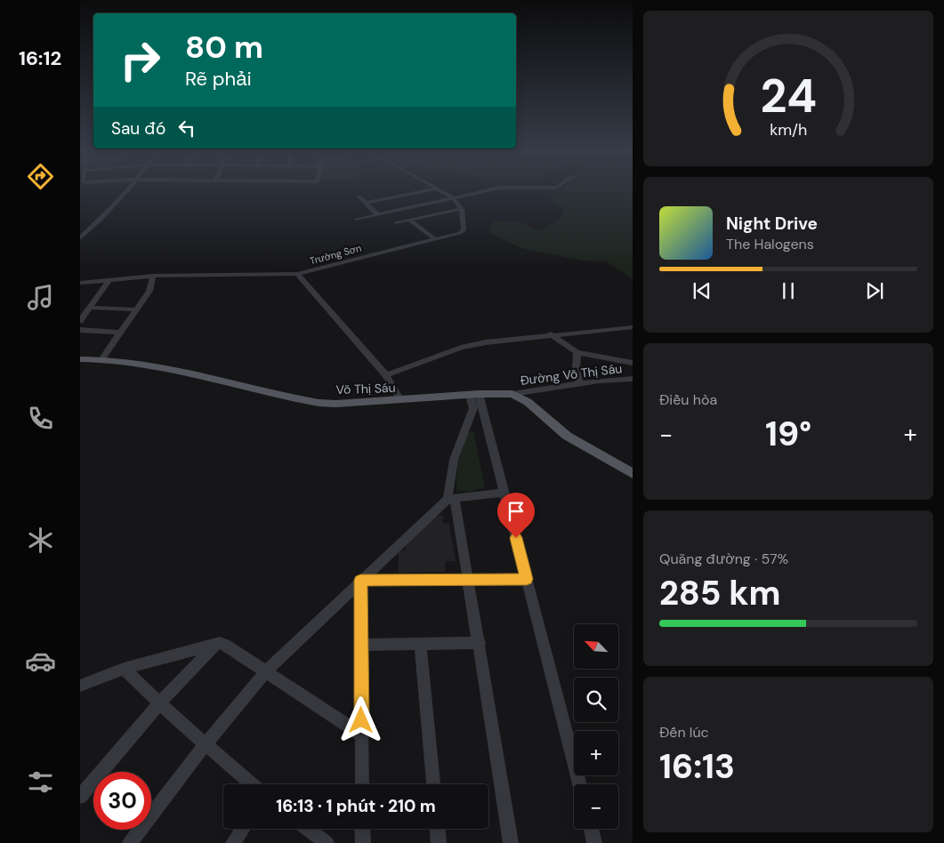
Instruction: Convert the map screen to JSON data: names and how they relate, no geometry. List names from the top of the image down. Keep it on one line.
{"streets":{"main road":["Võ Thị Sáu"],"street":["Trường Sơn","Đường Võ Thị Sáu"]},"crossings":[["Đường Võ Thị Sáu","Võ Thị Sáu"]],"north":"top left","page":{"tabs":"16:12","turn":["80 m","Rẽ phải"],"then":"Sau đó","song":["Night Drive","The Halogens"],"tile":["Điều hòa",["Quãng đường · 57%","285 km"],["Đến lúc","16:13"]],"heat":["−","19°","+"],"map_buttons":["+","−"],"limit":"30","trip":"16:13 · 1 phút · 210 m","gauge":["24","km/h"]}}
